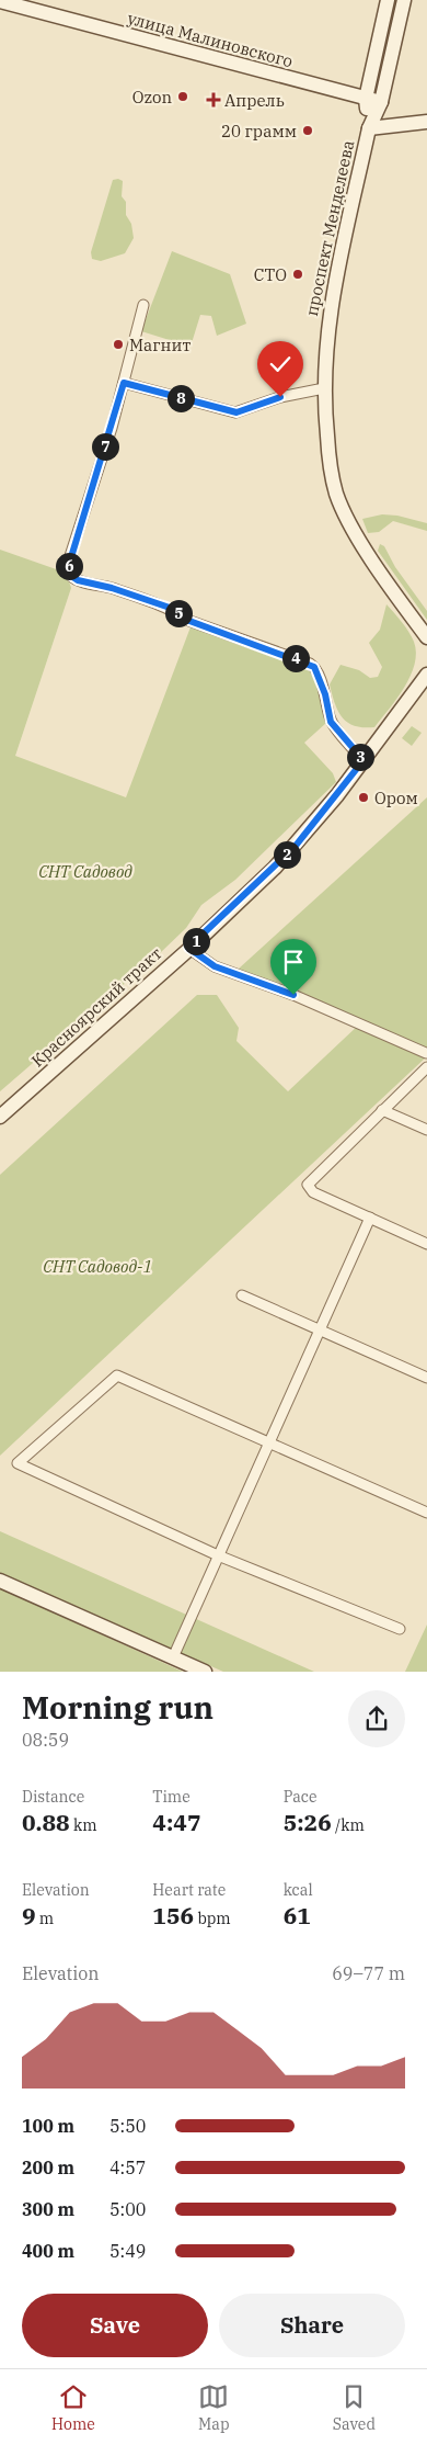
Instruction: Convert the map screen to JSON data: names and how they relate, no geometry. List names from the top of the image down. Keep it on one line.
{"streets":{"main road":["улица Малиновского","проспект Менделеева","Красноярский тракт"]},"crossings":[["улица Малиновского","проспект Менделеева"]],"parks":["СНТ Садовод","СНТ Садовод-1"],"places":{"other":["Ozon","20 грамм","СТО","Магнит","Ором"],"health":["Апрель"]},"page":{"pins":["8","7","6","5","4","3","2","1"],"heading":["Morning run","08:59"],"stats":[["Distance","0.88 km"],["Time","4:47"],["Pace","5:26 /km"],["Elevation","9 m"],["Heart rate","156 bpm"],["kcal","61"]],"chart":["Elevation","69–77 m"],"list":[{"name":"100 m","note":"5:50"},{"name":"200 m","note":"4:57"},{"name":"300 m","note":"5:00"},{"name":"400 m","note":"5:49"}],"buttons":["Save","Share"],"tabs":["Home","Map","Saved"]}}
